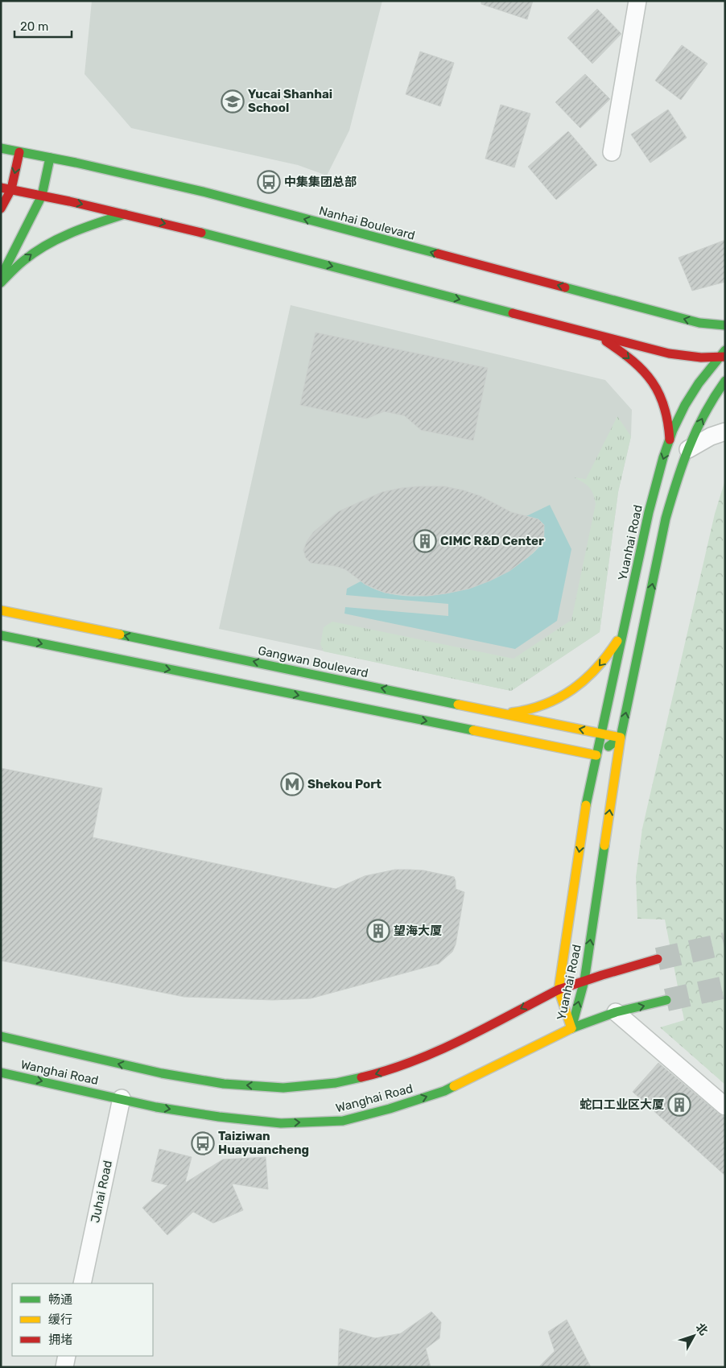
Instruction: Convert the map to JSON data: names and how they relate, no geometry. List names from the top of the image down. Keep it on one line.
{"streets":{"main road":["Nanhai Boulevard","Yuanhai Road","Gangwan Boulevard","Wanghai Road"],"street":["Juhai Road"]},"crossings":[["Yuanhai Road","Gangwan Boulevard"],["Yuanhai Road","Wanghai Road"],["Wanghai Road","Juhai Road"]],"places":{"school or university":["Yucai Shanhai School"],"bus stop":["中集集团总部","Taiziwan Huayuancheng"],"building":["CIMC R&D Center","望海大厦","蛇口工业区大厦"],"metro station":["Shekou Port"]},"legend":["畅通","缓行","拥堵"],"scale_bar":"20 m","north":"top right"}
